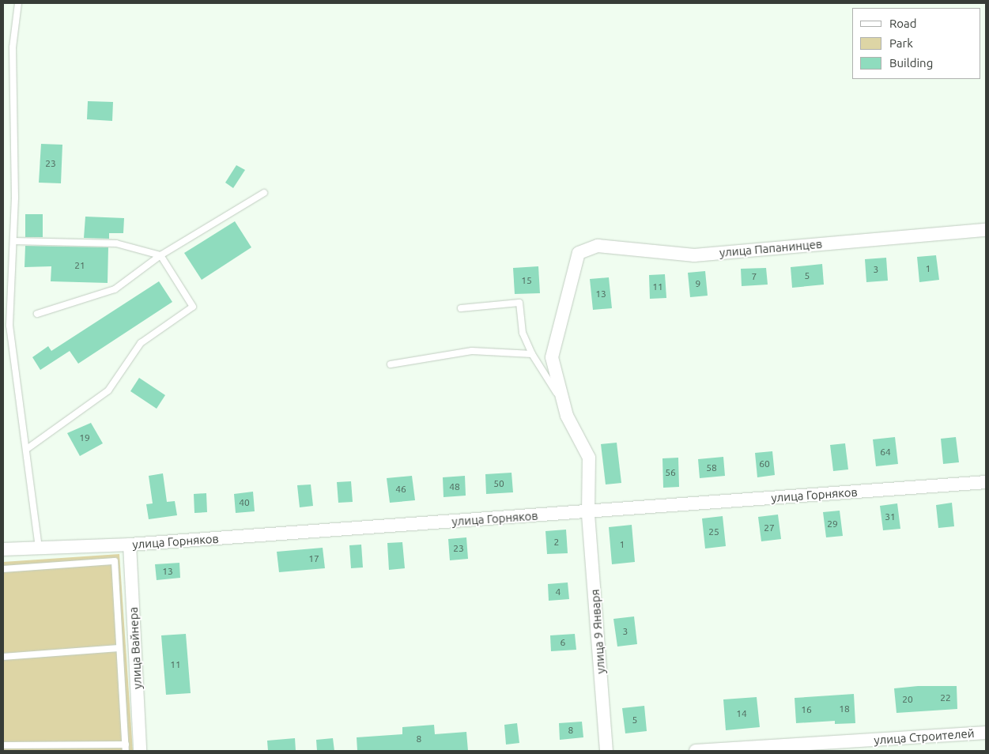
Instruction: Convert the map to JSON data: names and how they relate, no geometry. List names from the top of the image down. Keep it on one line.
{"streets":{"street":["улица Папанинцев","улица Горняков","улица 9 Января","улица Вайнера","улица Строителей"]},"crossings":[["улица Папанинцев","улица 9 Января"],["улица Горняков","улица 9 Января"],["улица Горняков","улица Вайнера"]],"house_numbers":["23","21","1","3","5","7","15","9","11","13","19","64","60","58","56","50","48","46","40","31","29","27","25","2","1","23","17","13","4","3","6","11","22","20","18","16","14","5","8","8"],"legend":["Road","Park","Building"]}
